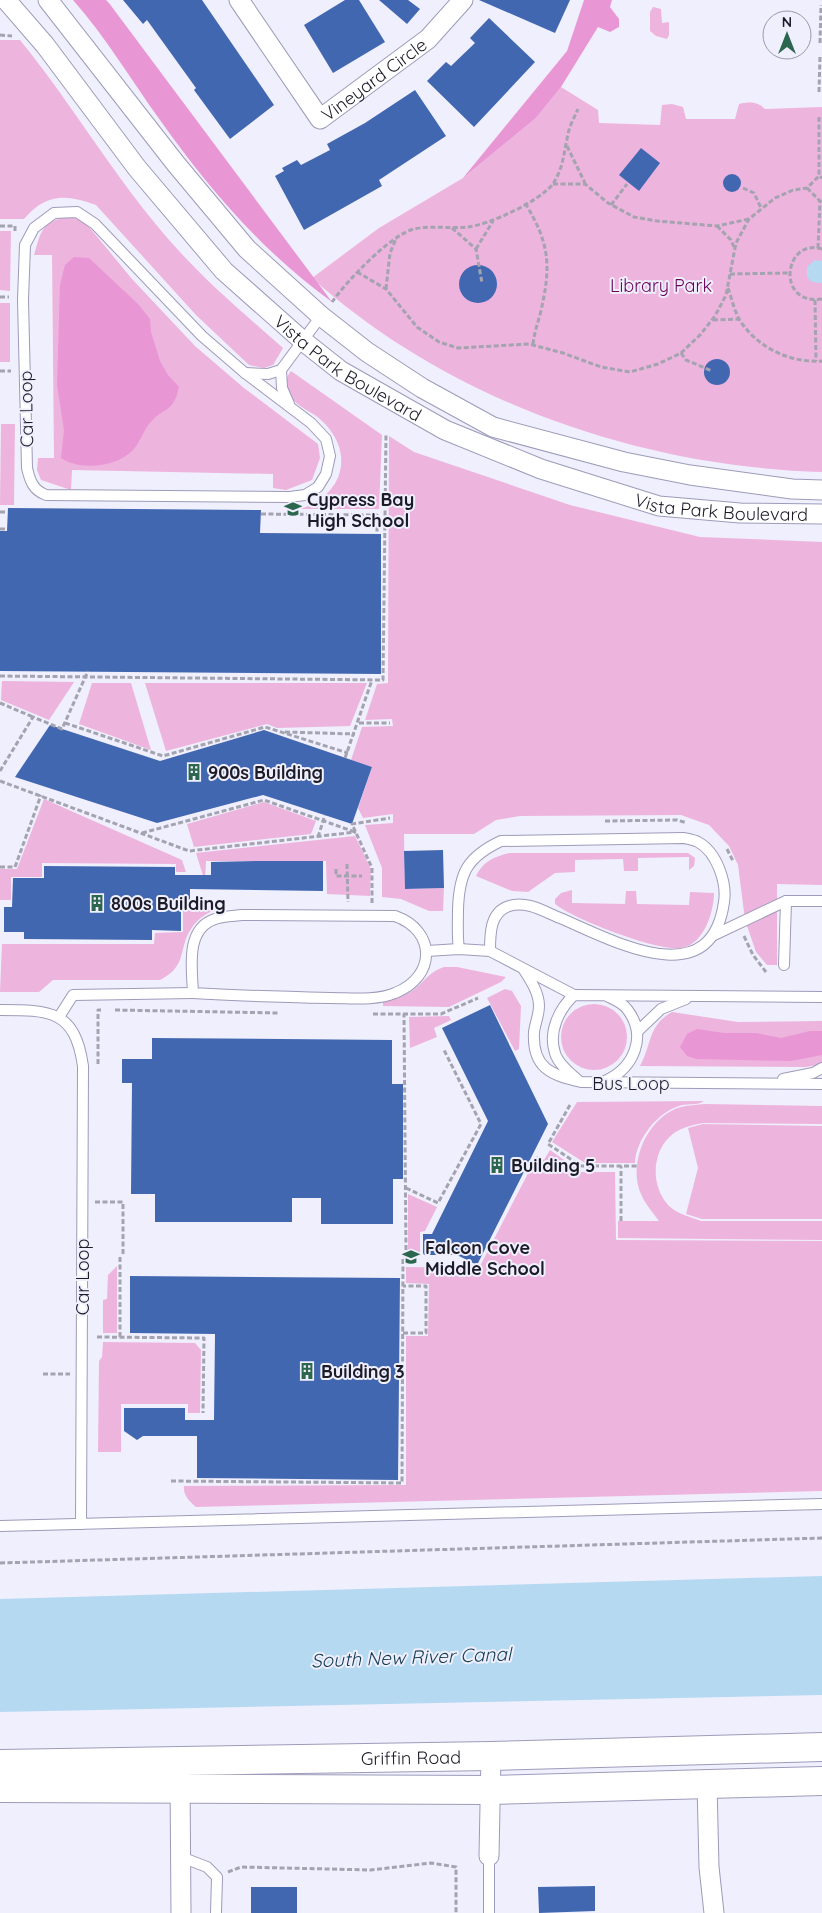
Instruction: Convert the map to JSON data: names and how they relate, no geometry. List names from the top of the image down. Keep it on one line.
{"streets":{"main road":["Griffin Road"],"street":["Vineyard Circle","Vista Park Boulevard"],"lane":["Car Loop","Bus Loop"]},"water":["South New River Canal"],"parks":["Library Park"],"places":{"school or university":["Cypress Bay High School","Falcon Cove Middle School"],"building":["900s Building","800s Building","Building 5","Building 3"]},"north":"top"}
